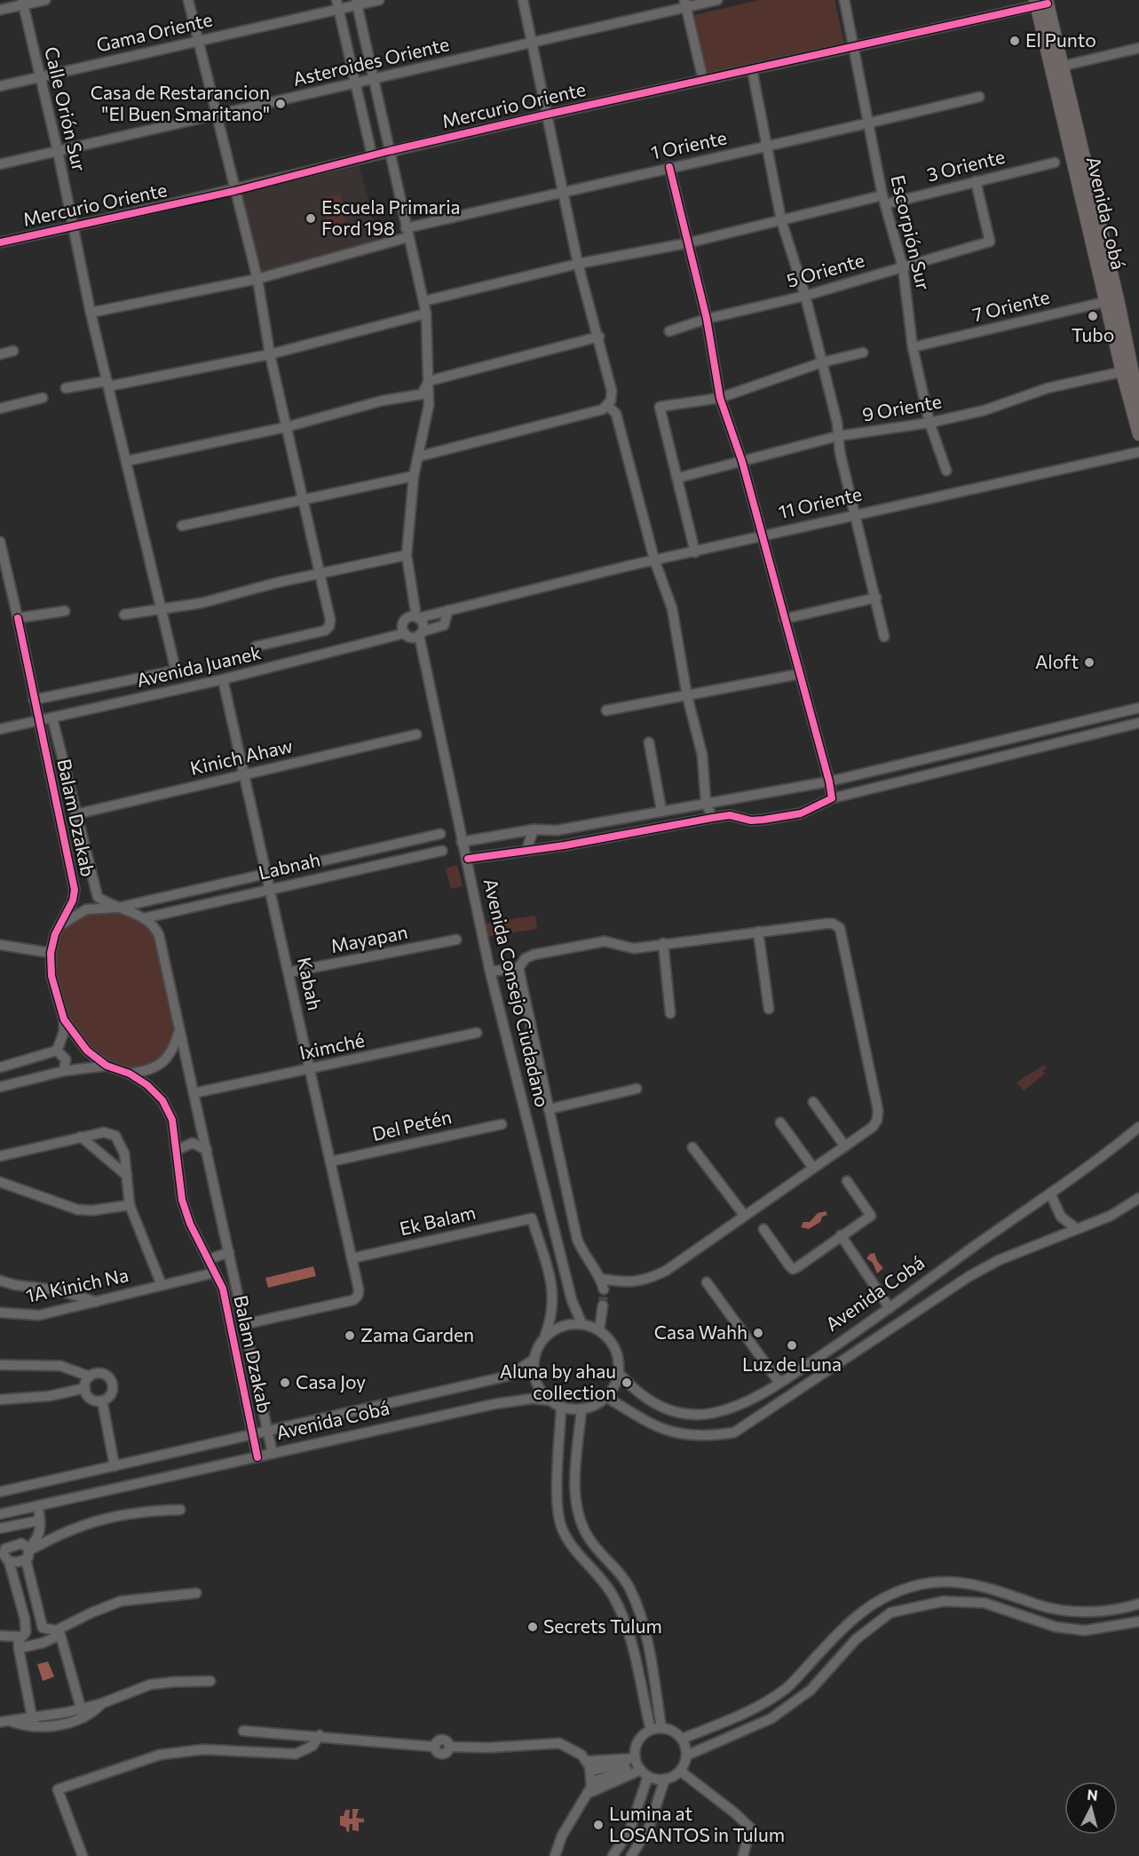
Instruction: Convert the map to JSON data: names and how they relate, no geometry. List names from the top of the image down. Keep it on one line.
{"streets":{"main road":["Avenida Cobá"],"street":["Gama Oriente","Asteroides Oriente","Mercurio Oriente","Calle Orión Sur","1 Oriente","3 Oriente","Escorpión Sur","5 Oriente","7 Oriente","9 Oriente","11 Oriente","Avenida Juanek","Kinich Ahaw","Balam Dzakab","Labnah","Mayapan","Kabah","Avenida Consejo Ciudadano","Iximché","Del Petén","Ek Balam","1A Kinich Na"]},"crossings":[["Gama Oriente","Calle Orión Sur"],["Asteroides Oriente","Calle Orión Sur"],["Mercurio Oriente","Calle Orión Sur"],["Mercurio Oriente","Avenida Cobá"],["Mercurio Oriente","Escorpión Sur"],["Calle Orión Sur","1 Oriente"],["Calle Orión Sur","Balam Dzakab"],["1 Oriente","Escorpión Sur"],["3 Oriente","Escorpión Sur"],["3 Oriente","5 Oriente"],["Avenida Cobá","7 Oriente"],["Avenida Cobá","9 Oriente"],["Avenida Cobá","Balam Dzakab"],["Avenida Cobá","Avenida Consejo Ciudadano"],["Avenida Cobá","Ek Balam"],["Escorpión Sur","5 Oriente"],["Escorpión Sur","7 Oriente"],["Escorpión Sur","9 Oriente"],["11 Oriente","Avenida Juanek"],["11 Oriente","Avenida Consejo Ciudadano"],["Avenida Juanek","Balam Dzakab"],["Avenida Juanek","Kabah"],["Avenida Juanek","Avenida Consejo Ciudadano"],["Kinich Ahaw","Kabah"],["Balam Dzakab","Labnah"],["Balam Dzakab","1A Kinich Na"],["Labnah","Kabah"],["Mayapan","Kabah"],["Kabah","Iximché"],["Kabah","Del Petén"],["Kabah","Ek Balam"],["Avenida Consejo Ciudadano","Ek Balam"]],"places":["El Punto","Casa de Restarancion \"El Buen Smaritano\"","Escuela Primaria Ford 198","Tubo","Aloft","Casa Wahh","Zama Garden","Luz de Luna","Casa Joy","Aluna by ahau collection","Secrets Tulum","Lumina at LOSANTOS in Tulum"],"north":"top"}
